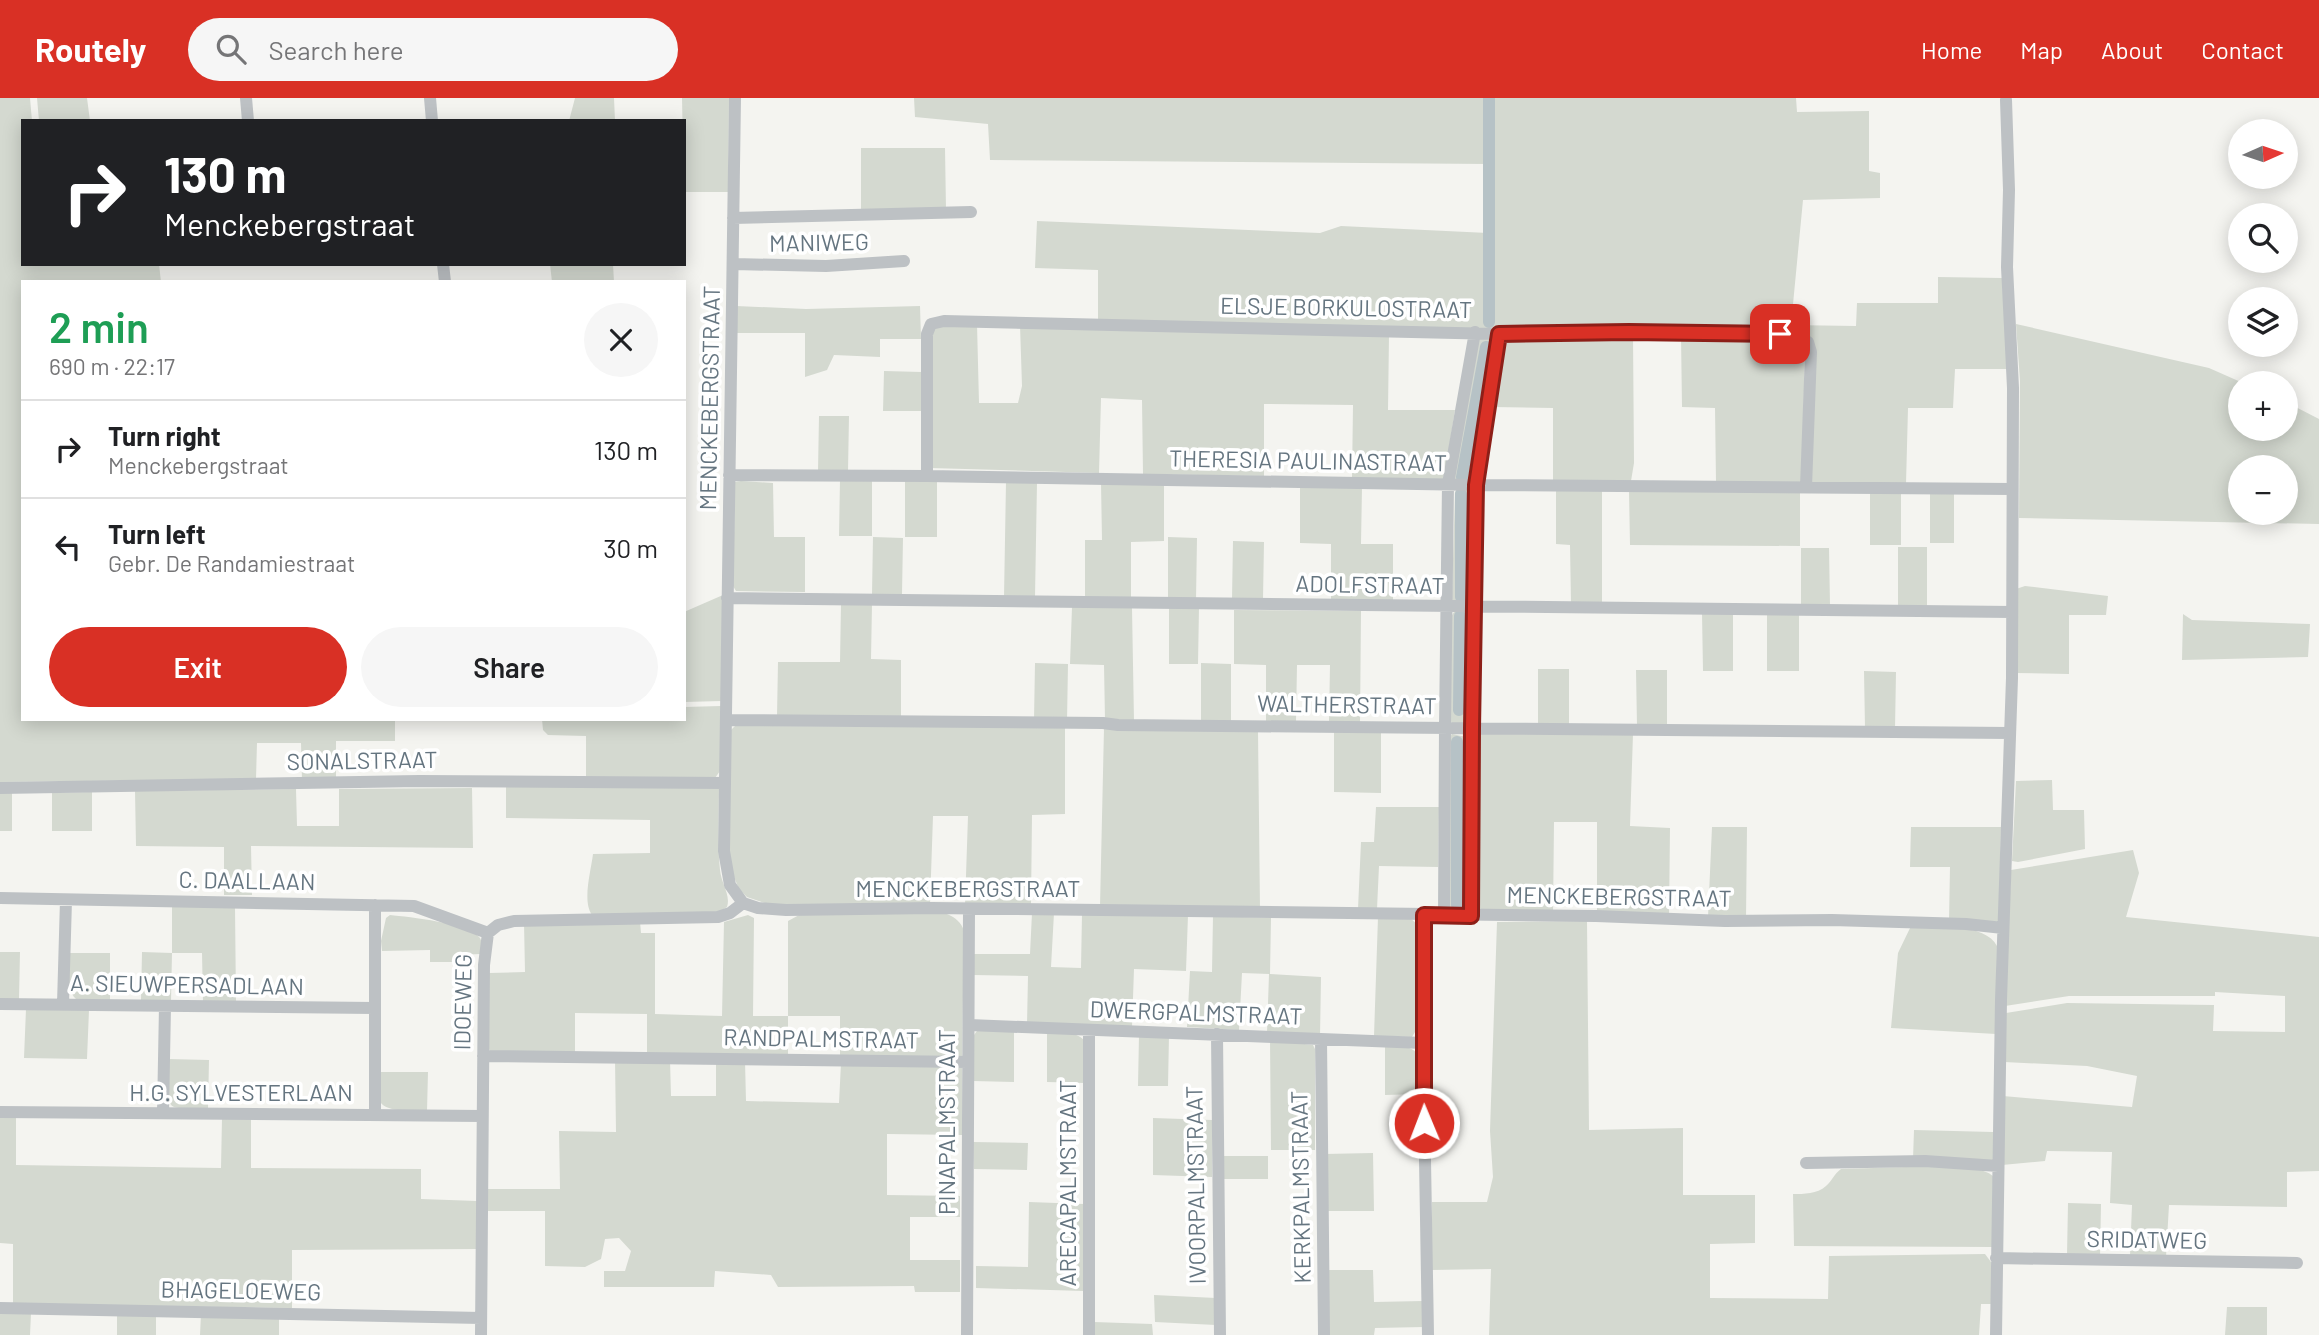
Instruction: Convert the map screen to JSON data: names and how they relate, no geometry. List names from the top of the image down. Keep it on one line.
{"streets":{"street":["MANIWEG","ELSJE BORKULOSTRAAT","MENCKEBERGSTRAAT","THERESIA PAULINASTRAAT","ADOLFSTRAAT","WALTHERSTRAAT","SONALSTRAAT","C. DAALLAAN","A. SIEUWPERSADLAAN","IDOEWEG","DWERGPALMSTRAAT","RANDPALMSTRAAT","H.G. SYLVESTERLAAN","PINAPALMSTRAAT","ARECAPALMSTRAAT","IVOORPALMSTRAAT","KERKPALMSTRAAT","SRIDATWEG","BHAGELOEWEG"]},"crossings":[["MANIWEG","MENCKEBERGSTRAAT"],["ELSJE BORKULOSTRAAT","THERESIA PAULINASTRAAT"],["MENCKEBERGSTRAAT","THERESIA PAULINASTRAAT"],["MENCKEBERGSTRAAT","ADOLFSTRAAT"],["MENCKEBERGSTRAAT","WALTHERSTRAAT"],["MENCKEBERGSTRAAT","SONALSTRAAT"],["MENCKEBERGSTRAAT","IDOEWEG"],["MENCKEBERGSTRAAT","PINAPALMSTRAAT"],["C. DAALLAAN","IDOEWEG"],["IDOEWEG","RANDPALMSTRAAT"],["IDOEWEG","H.G. SYLVESTERLAAN"],["IDOEWEG","BHAGELOEWEG"],["DWERGPALMSTRAAT","PINAPALMSTRAAT"],["DWERGPALMSTRAAT","ARECAPALMSTRAAT"],["DWERGPALMSTRAAT","IVOORPALMSTRAAT"],["DWERGPALMSTRAAT","KERKPALMSTRAAT"],["RANDPALMSTRAAT","PINAPALMSTRAAT"]],"north":"right","page":{"header":"Routely","search":"Search here","nav":["Home","Map","About","Contact"],"map_buttons":["+","−"],"turn":["130 m","Menckebergstraat"],"heading":["2 min","690 m · 22:17"],"list":[{"name":"Turn right","note":"Menckebergstraat","value":"130 m"},{"name":"Turn left","note":"Gebr. De Randamiestraat","value":"30 m"}],"buttons":["Exit","Share"]}}
